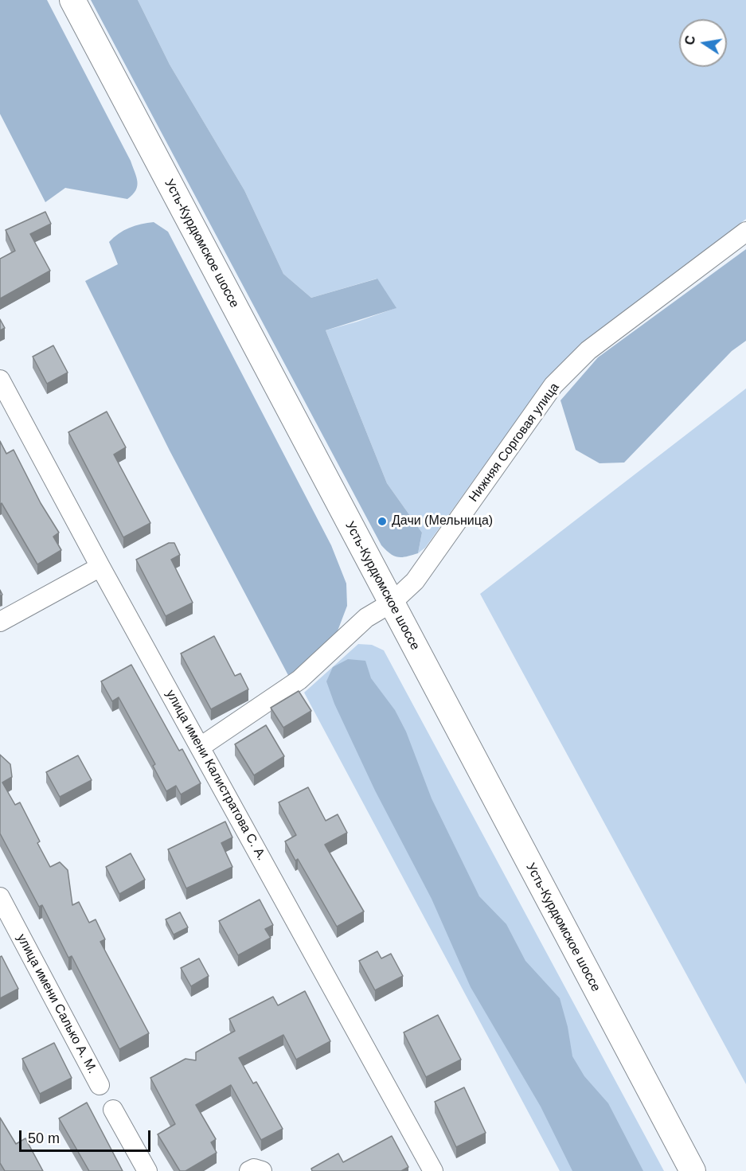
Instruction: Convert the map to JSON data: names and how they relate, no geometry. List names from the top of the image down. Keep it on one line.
{"streets":{"main road":["Усть-Курдюмское шоссе"],"street":["Нижняя Сорговая улица","улица имени Калистратова С. А.","улица имени Салько А. М."]},"crossings":[["Усть-Курдюмское шоссе","Нижняя Сорговая улица"],["Нижняя Сорговая улица","улица имени Калистратова С. А."]],"places":["Дачи (Мельница)"],"scale_bar":"50 m","north":"left"}
